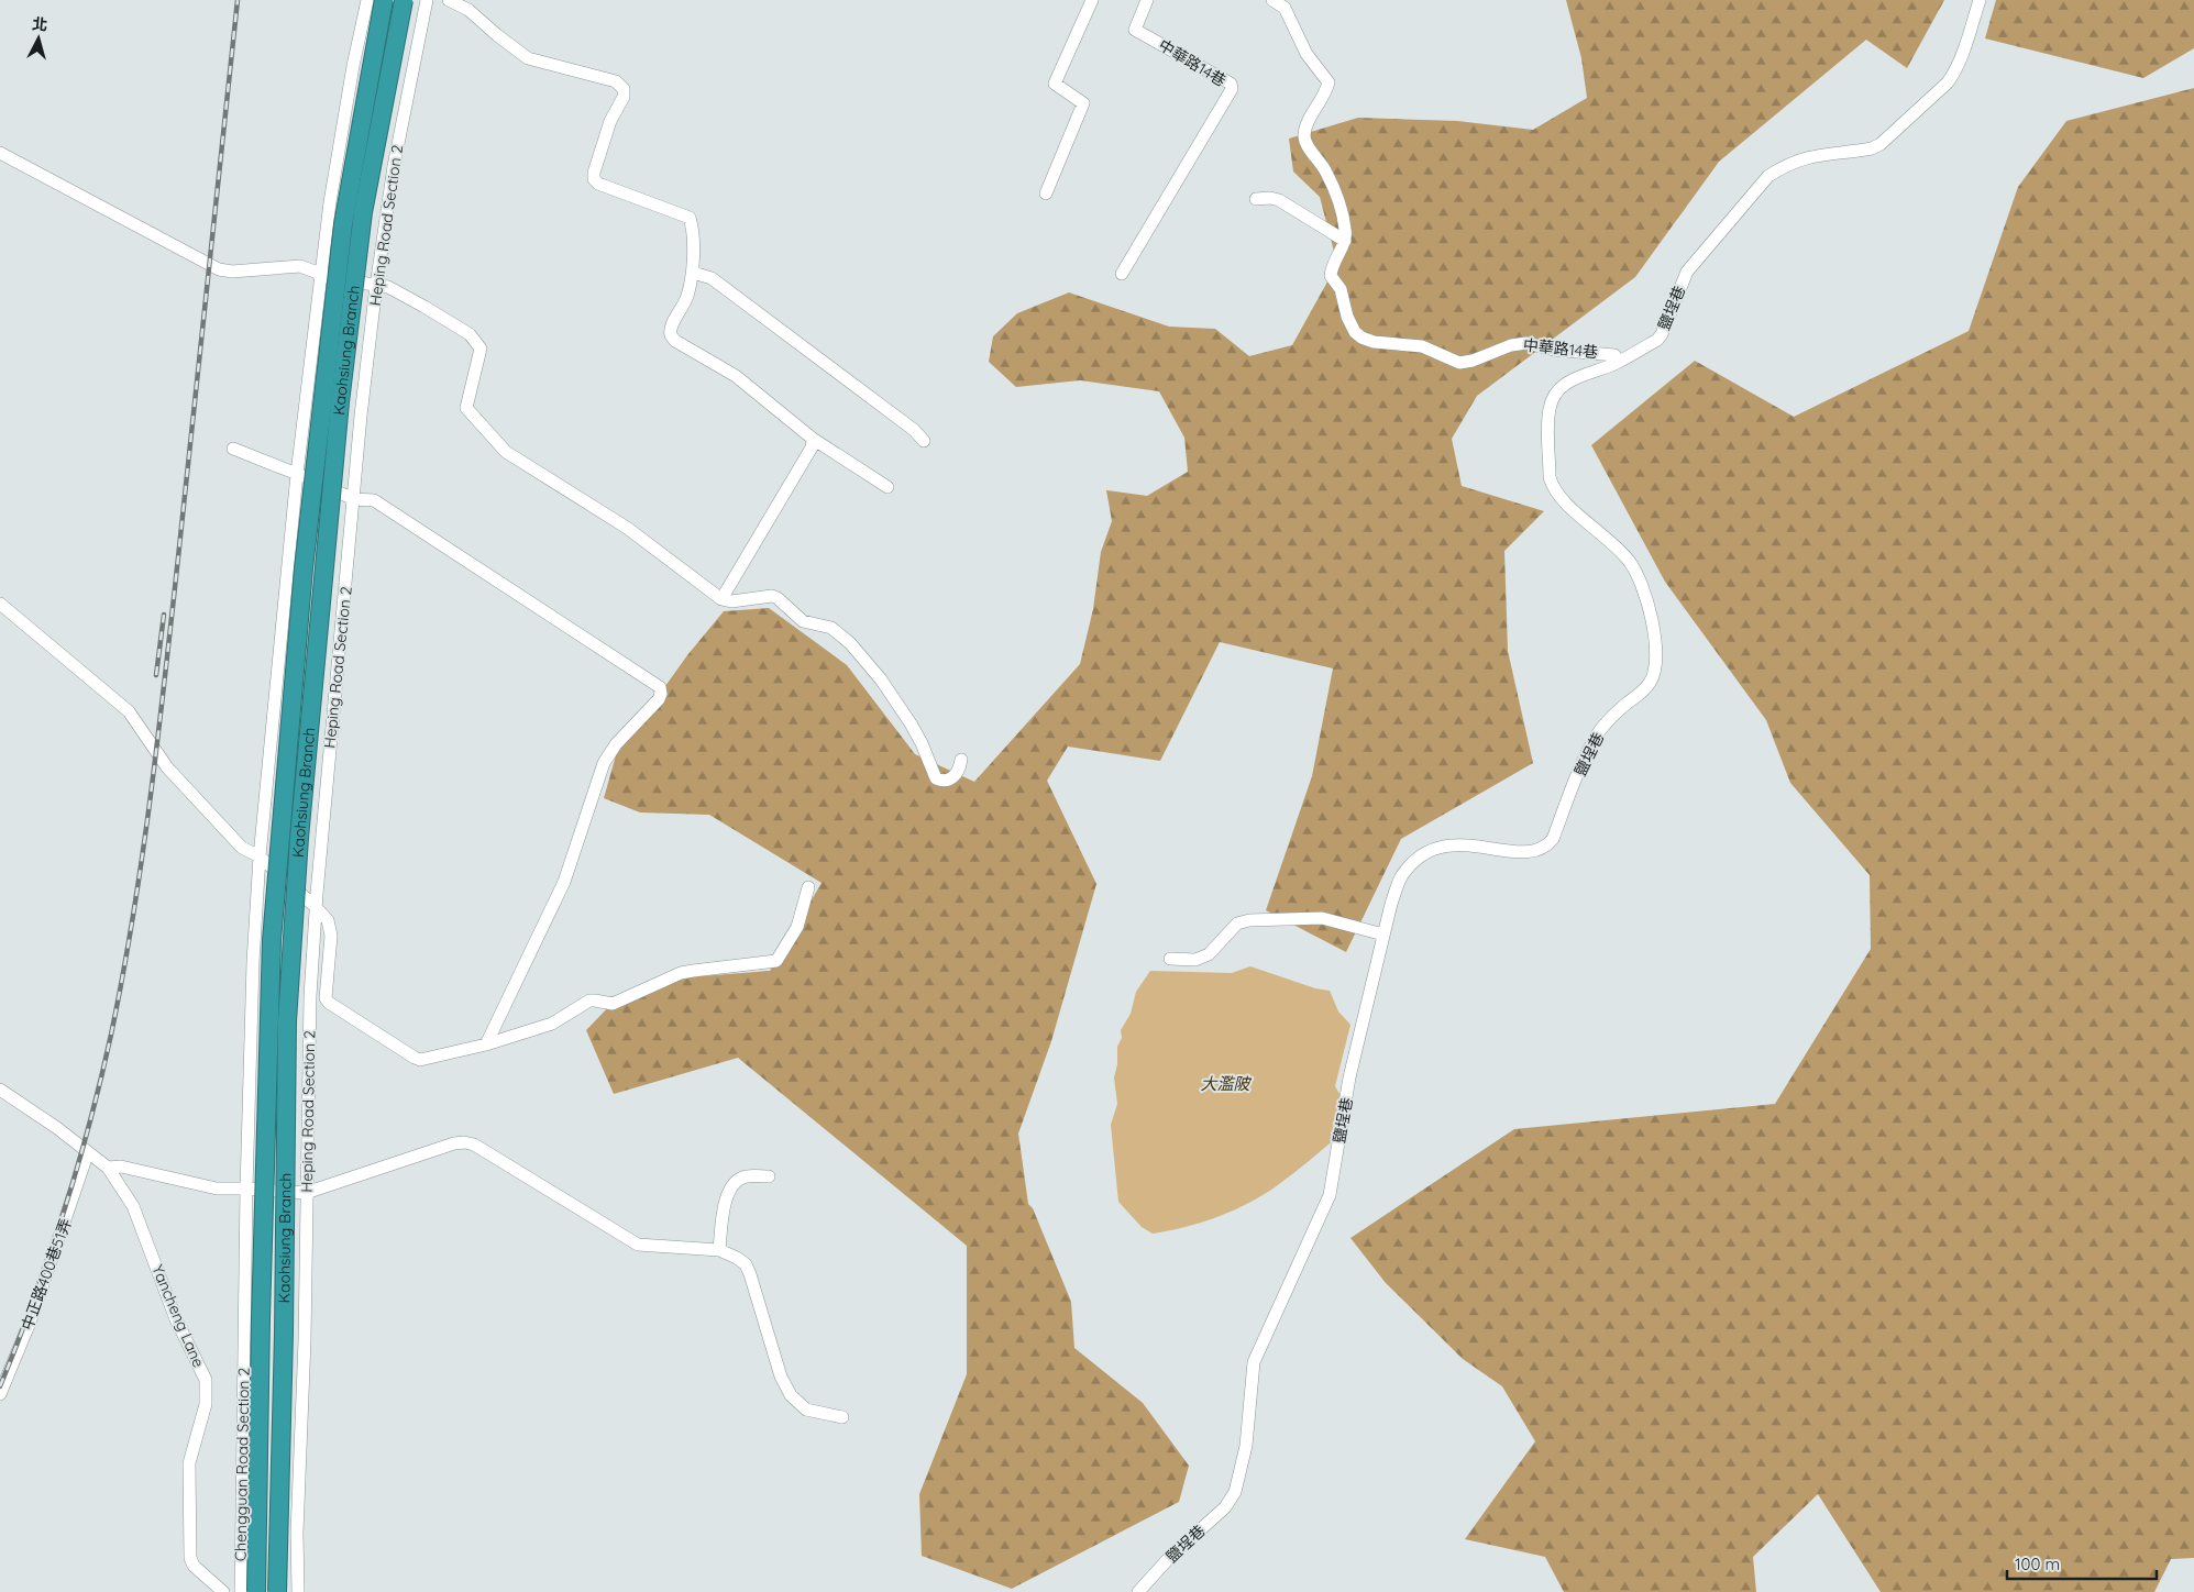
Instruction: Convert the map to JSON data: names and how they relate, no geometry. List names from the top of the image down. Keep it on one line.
{"streets":{"highway":["Kaohsiung Branch"],"street":["中華路14巷","Heping Road Section 2","鹽埕巷","中正路400巷51弄","Yancheng Lane","Chengguan Road Section 2"]},"crossings":[["中華路14巷","鹽埕巷"],["中正路400巷51弄","Yancheng Lane"]],"water":["大濫陂"],"scale_bar":"100 m","north":"top"}
